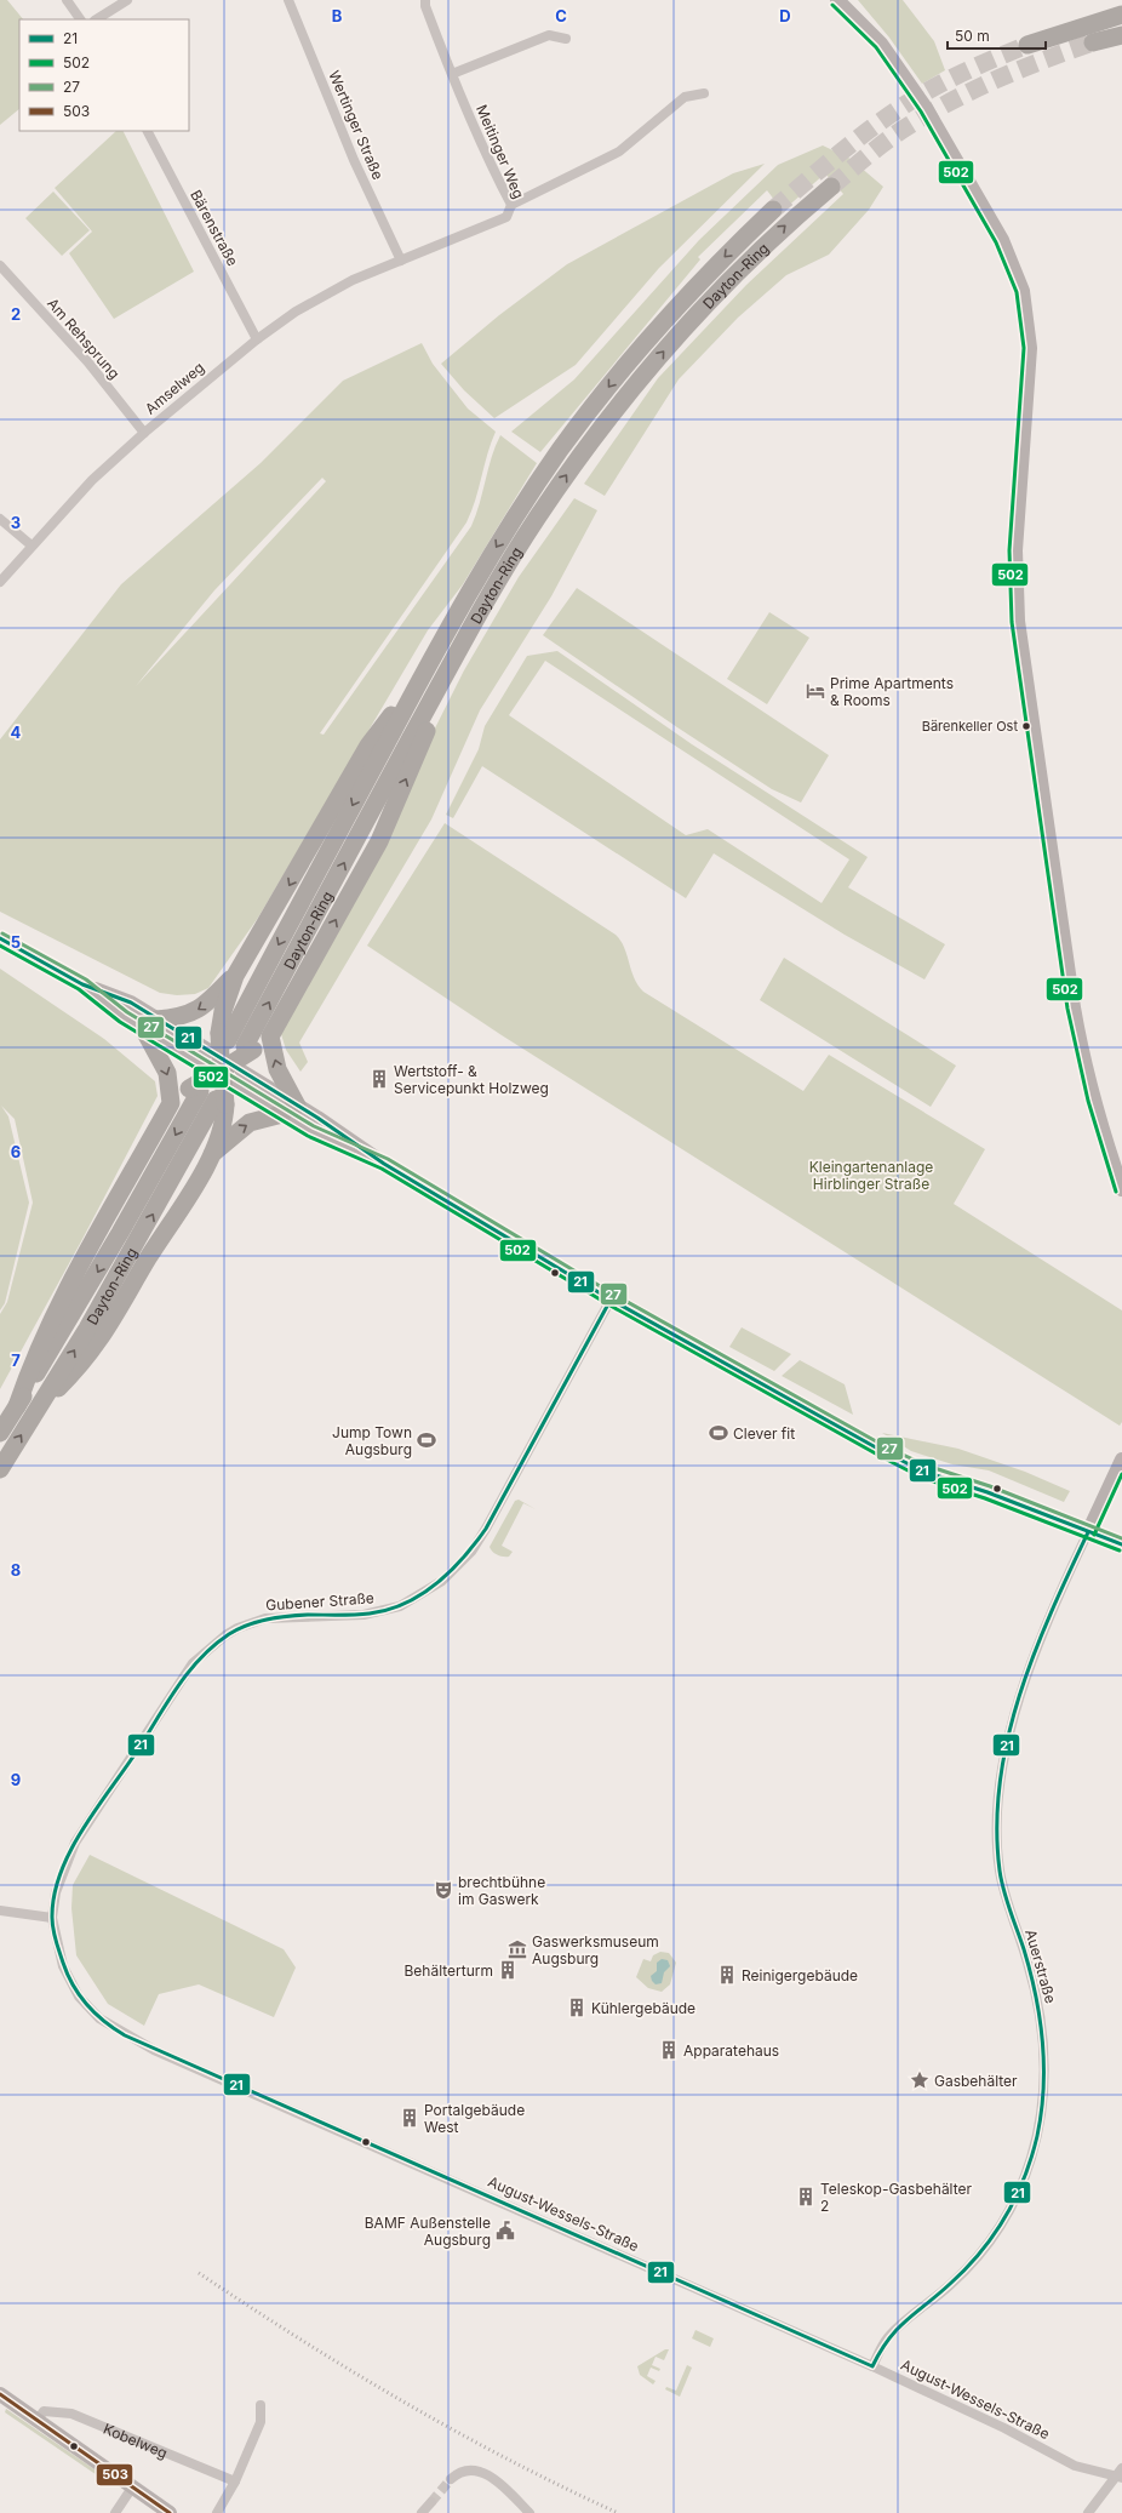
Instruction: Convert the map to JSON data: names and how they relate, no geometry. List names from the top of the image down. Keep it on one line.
{"streets":{"highway":["Dayton-Ring"],"street":["Wertinger Straße","Meitinger Weg","Bärenstraße","Am Rehsprung","Amselweg","Gubener Straße","Auerstraße","August-Wessels-Straße","Kobelweg"]},"crossings":[["Wertinger Straße","Meitinger Weg"],["Wertinger Straße","Amselweg"],["Meitinger Weg","Amselweg"],["Bärenstraße","Amselweg"],["Am Rehsprung","Amselweg"],["Gubener Straße","August-Wessels-Straße"],["Auerstraße","August-Wessels-Straße"]],"parks":["Kleingartenanlage Hirblinger Straße"],"places":{"hotel":["Prime Apartments & Rooms"],"other":["Bärenkeller Ost"],"building":["Wertstoff- & Servicepunkt Holzweg","Behälterturm","Reinigergebäude","Kühlergebäude","Apparatehaus","Portalgebäude West","Teleskop-Gasbehälter 2"],"sports":["Clever fit","Jump Town Augsburg"],"theatre":["brechtbühne im Gaswerk"],"museum":["Gaswerksmuseum Augsburg"],"place":["Gasbehälter"],"public building":["BAMF Außenstelle Augsburg"]},"lines":["transit line 502","transit line 27","transit line 21","transit line 503"],"legend":["21","502","27","503"],"scale_bar":"50 m","grid":{"columns":["B","C","D"],"rows":["2","3","4","5","6","7","8","9"]}}
